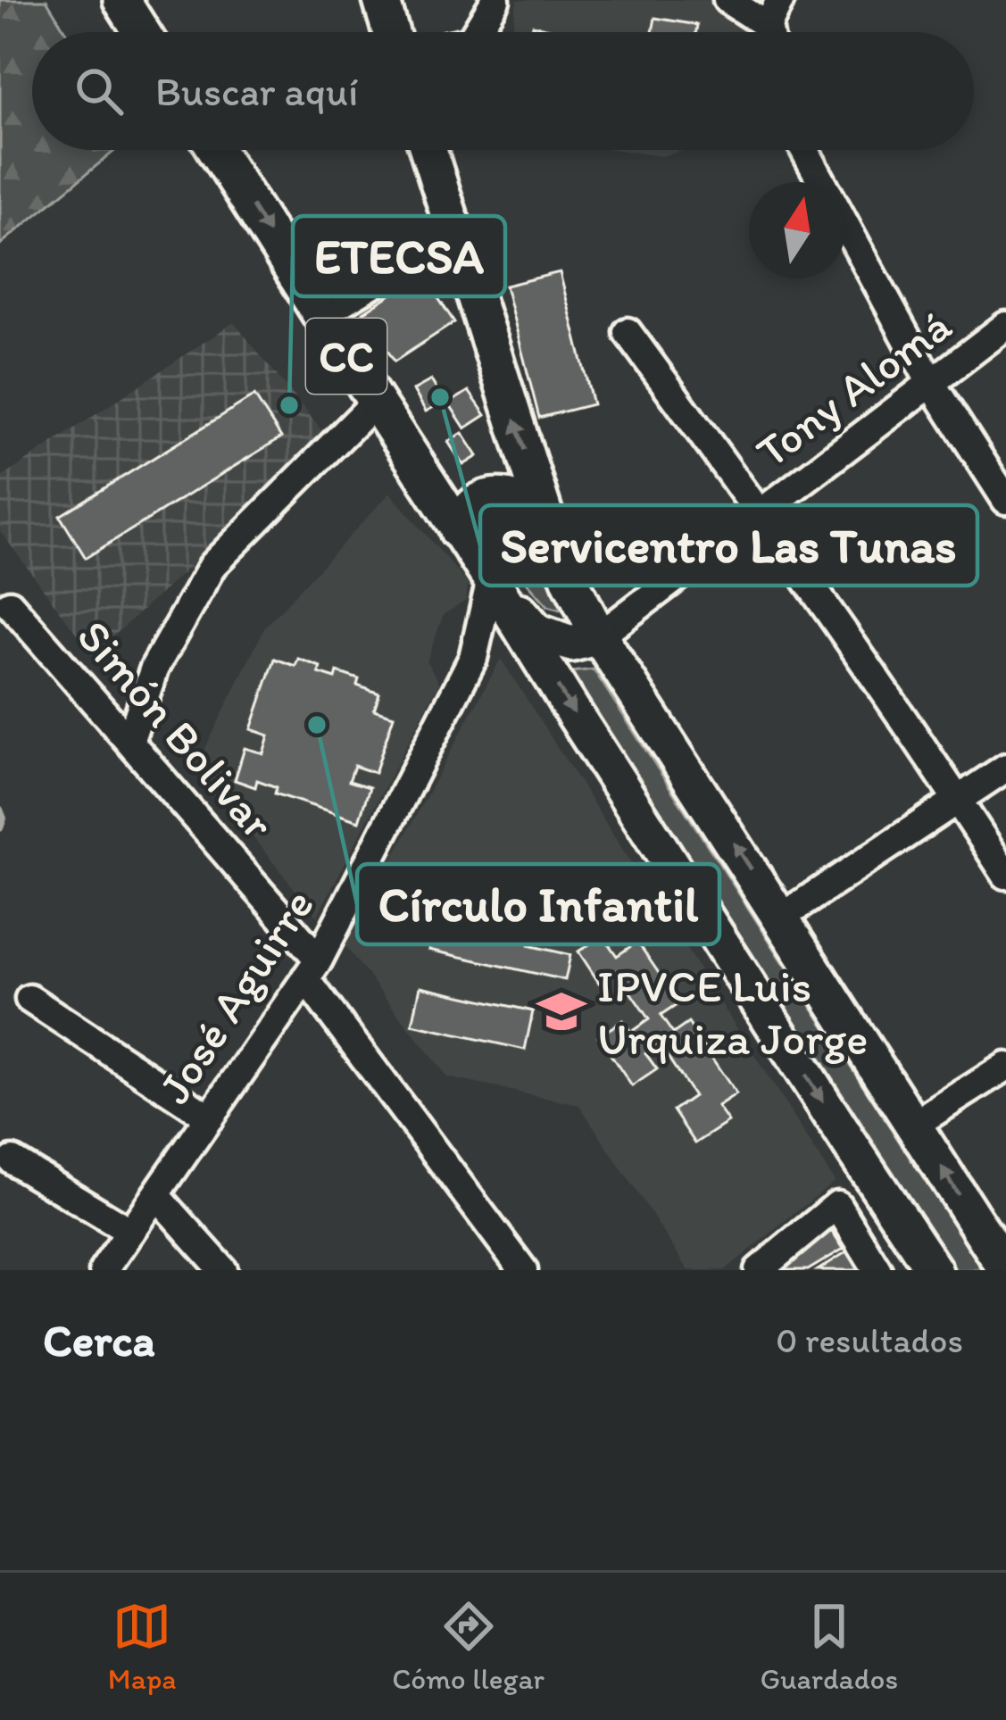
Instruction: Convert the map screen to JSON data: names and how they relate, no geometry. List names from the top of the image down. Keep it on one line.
{"streets":{"main road":["CC"],"street":["Tony Alomá","Simón Bolivar","José Aguirre"]},"crossings":[["CC","José Aguirre"],["Simón Bolivar","José Aguirre"]],"places":{"other":["Servicentro Las Tunas","ETECSA","Círculo Infantil"],"school or university":["IPVCE Luis Urquiza Jorge"]},"north":"top","page":{"search":"Buscar aquí","heading":["Cerca","0 resultados"],"nav":["Mapa","Cómo llegar","Guardados"]}}
